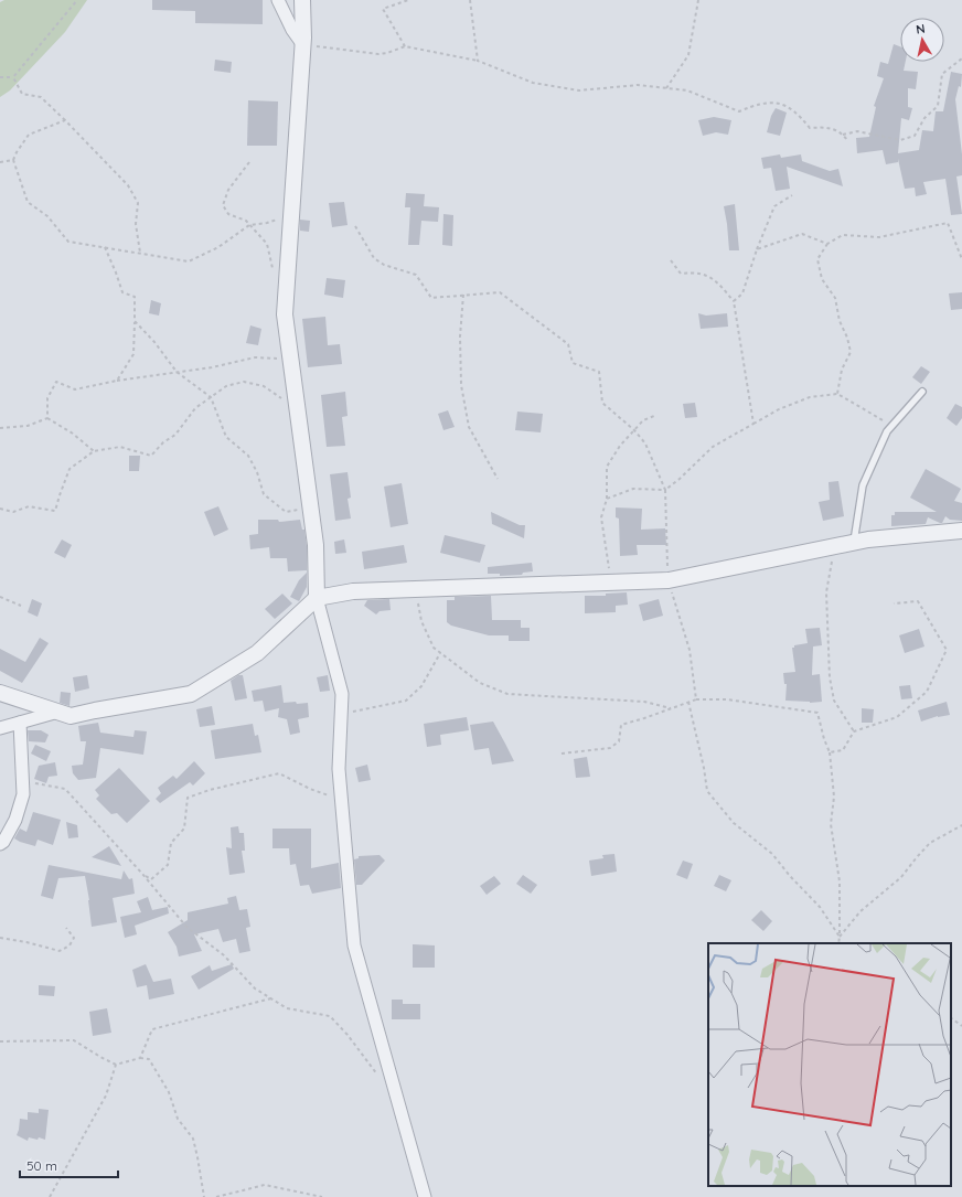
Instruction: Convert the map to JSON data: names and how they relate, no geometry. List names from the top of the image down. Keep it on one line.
{"scale_bar":"50 m","north":"top"}
